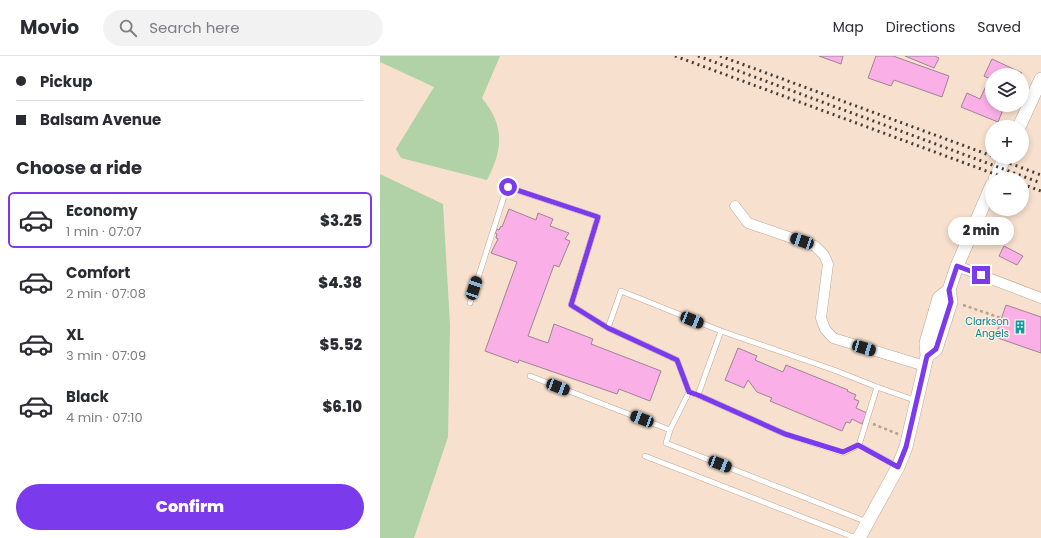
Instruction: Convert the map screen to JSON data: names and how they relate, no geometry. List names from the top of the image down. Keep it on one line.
{"places":{"building":["Clarkson Angels"]},"page":{"header":"Movio","search":"Search here","nav":["Map","Directions","Saved"],"banner":["Pickup","Balsam Avenue"],"map_buttons":["+","−"],"heading":"Choose a ride","list":[{"name":"Economy","note":"1 min · 07:07","value":"$3.25"},{"name":"Comfort","note":"2 min · 07:08","value":"$4.38"},{"name":"XL","note":"3 min · 07:09","value":"$5.52"},{"name":"Black","note":"4 min · 07:10","value":"$6.10"}],"bubble":"2 min","buttons":"Confirm"}}
